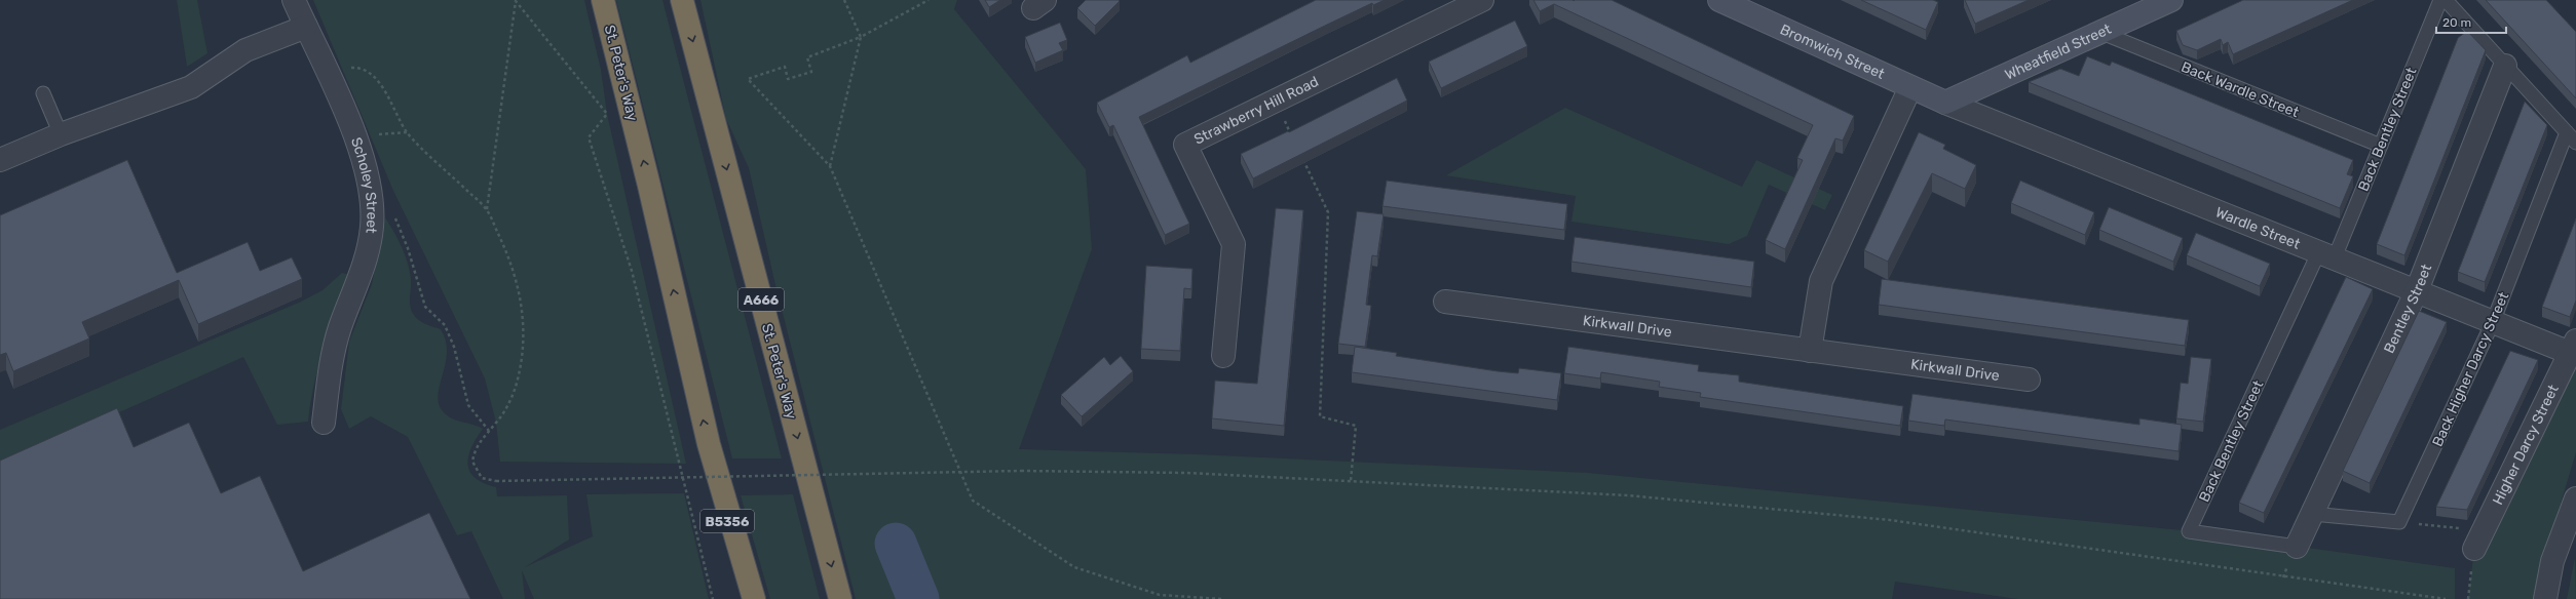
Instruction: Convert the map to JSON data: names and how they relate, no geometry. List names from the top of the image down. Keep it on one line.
{"streets":{"highway":["St. Peter's Way","A666","B5356"],"street":["Bromwich Street","Wheatfield Street","Strawberry Hill Road","Scholey Street","Wardle Street","Bentley Street","Kirkwall Drive","Higher Darcy Street"],"lane":["Back Wardle Street","Back Bentley Street","Back Higher Darcy Street"]},"crossings":[["Bromwich Street","Wheatfield Street"],["Bromwich Street","Wardle Street"],["Wheatfield Street","Back Wardle Street"],["Wheatfield Street","Wardle Street"],["St. Peter's Way","B5356"],["Back Wardle Street","Back Bentley Street"],["Back Bentley Street","Wardle Street"],["Back Bentley Street","Bentley Street"],["Wardle Street","Bentley Street"],["Wardle Street","Back Higher Darcy Street"],["Wardle Street","Higher Darcy Street"]],"scale_bar":"20 m"}
